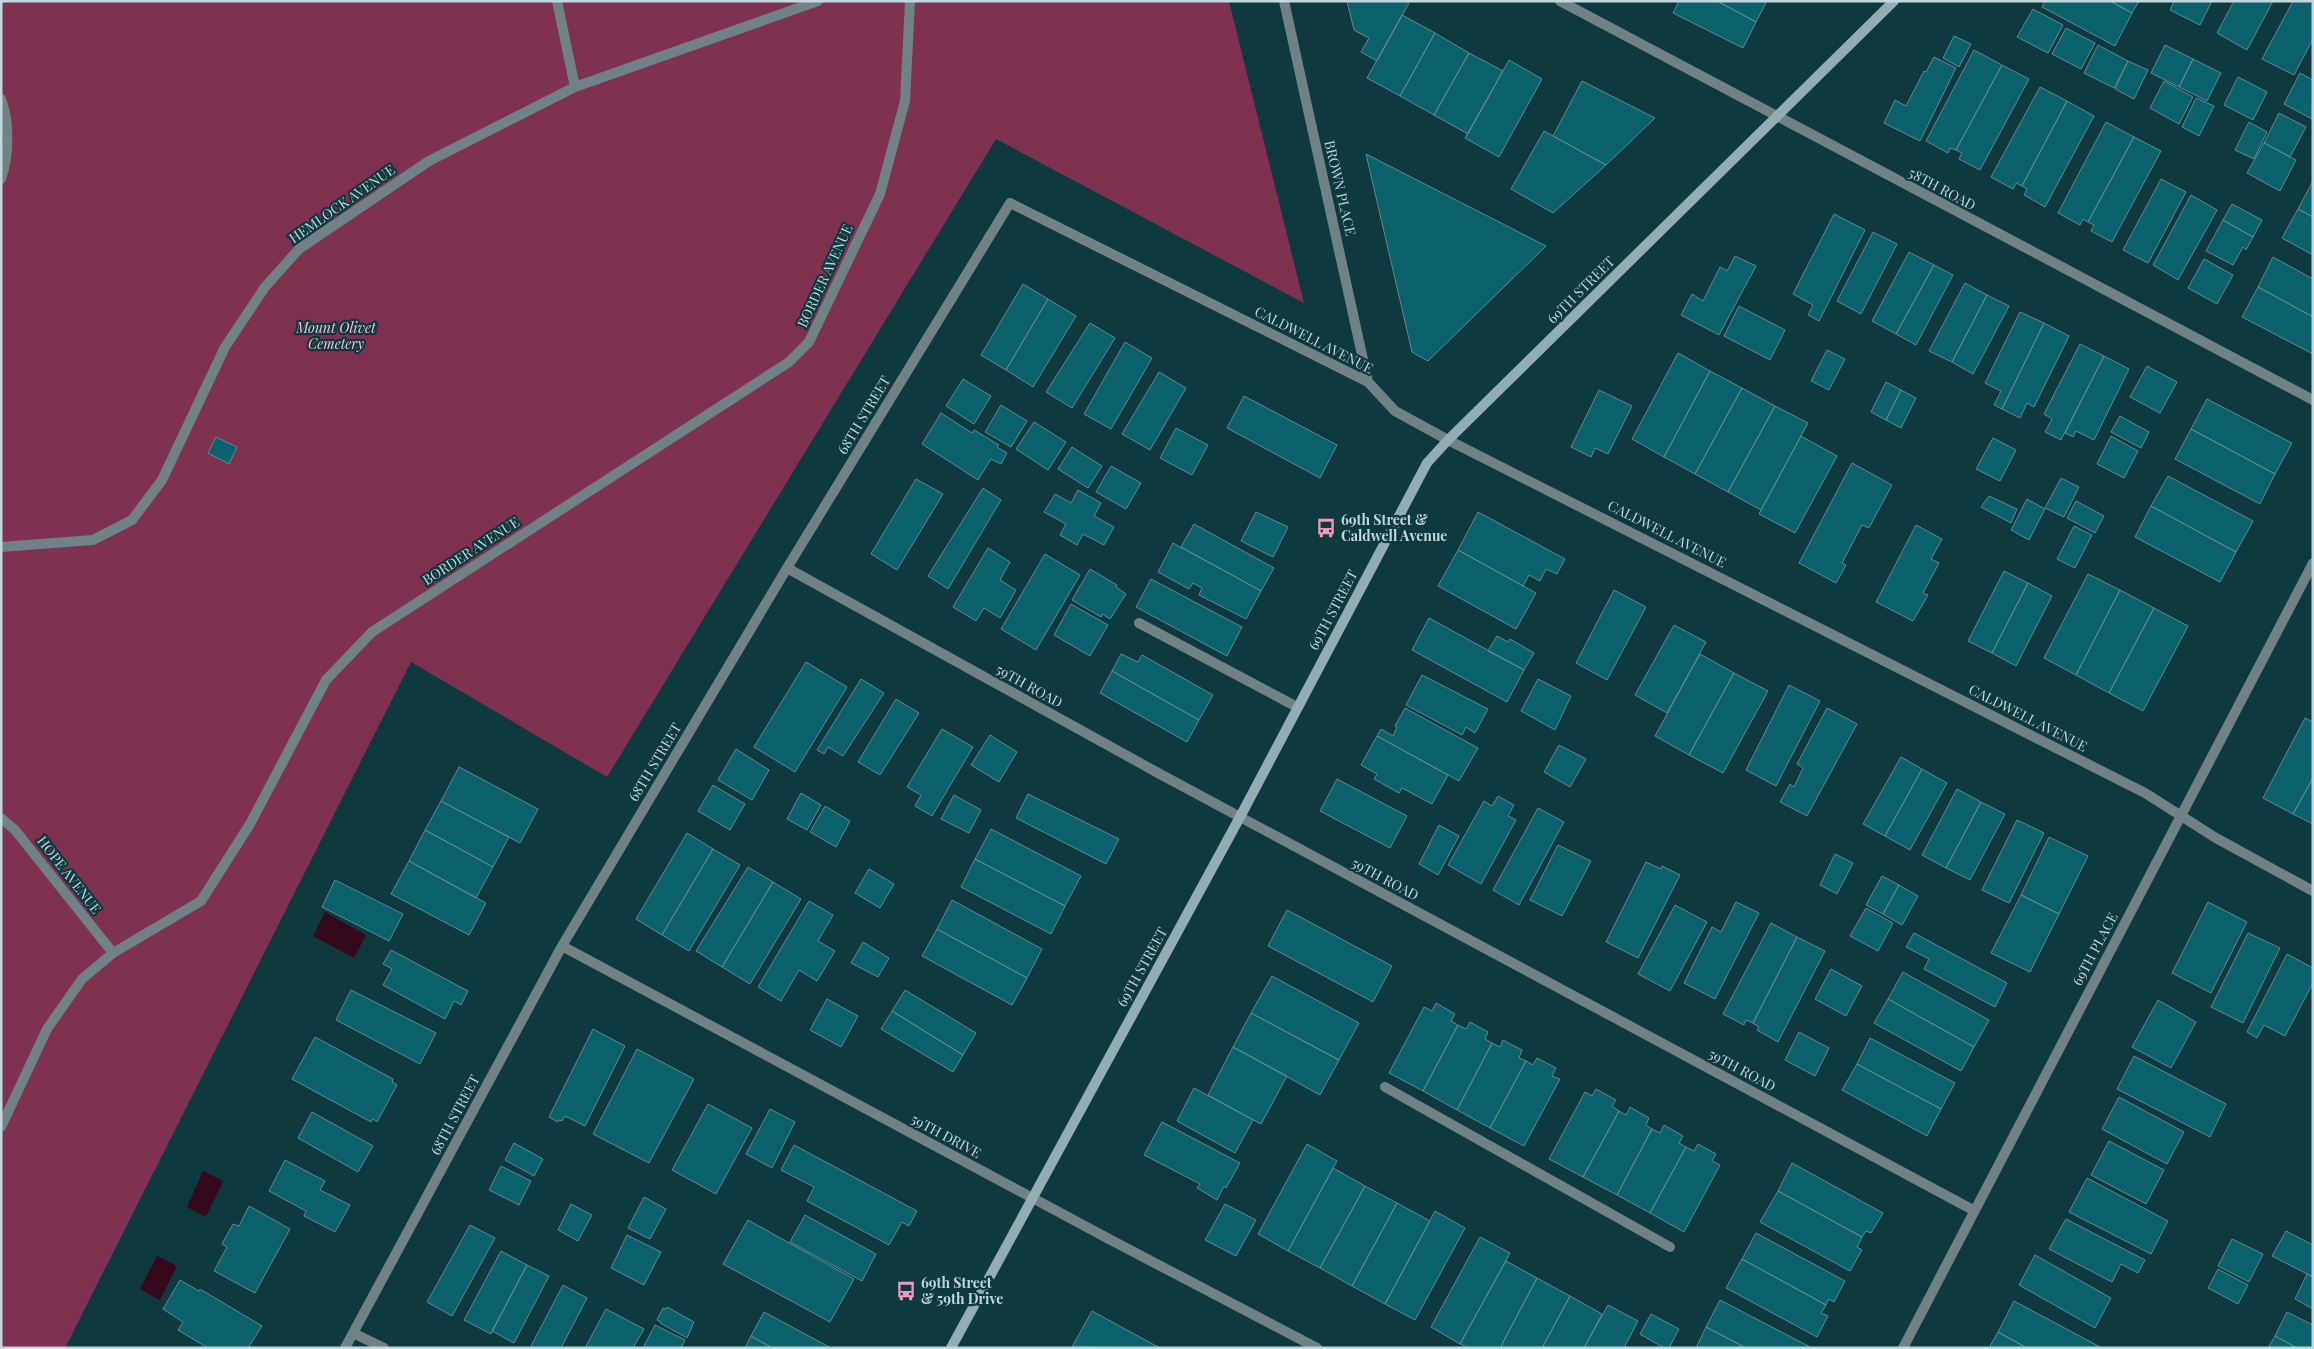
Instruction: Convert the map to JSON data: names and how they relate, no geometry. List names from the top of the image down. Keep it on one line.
{"streets":{"main road":["69TH STREET"],"street":["BROWN PLACE","58TH ROAD","HEMLOCK AVENUE","BORDER AVENUE","CALDWELL AVENUE","68TH STREET","59TH ROAD","HOPE AVENUE","69TH PLACE","59TH DRIVE"]},"crossings":[["BROWN PLACE","CALDWELL AVENUE"],["58TH ROAD","69TH STREET"],["BORDER AVENUE","HOPE AVENUE"],["69TH STREET","CALDWELL AVENUE"],["69TH STREET","59TH ROAD"],["69TH STREET","59TH DRIVE"],["CALDWELL AVENUE","68TH STREET"],["CALDWELL AVENUE","69TH PLACE"],["68TH STREET","59TH ROAD"],["68TH STREET","59TH DRIVE"],["59TH ROAD","69TH PLACE"]],"parks":["Mount Olivet Cemetery"],"places":{"bus stop":["69th Street & Caldwell Avenue","69th Street & 59th Drive"]}}
